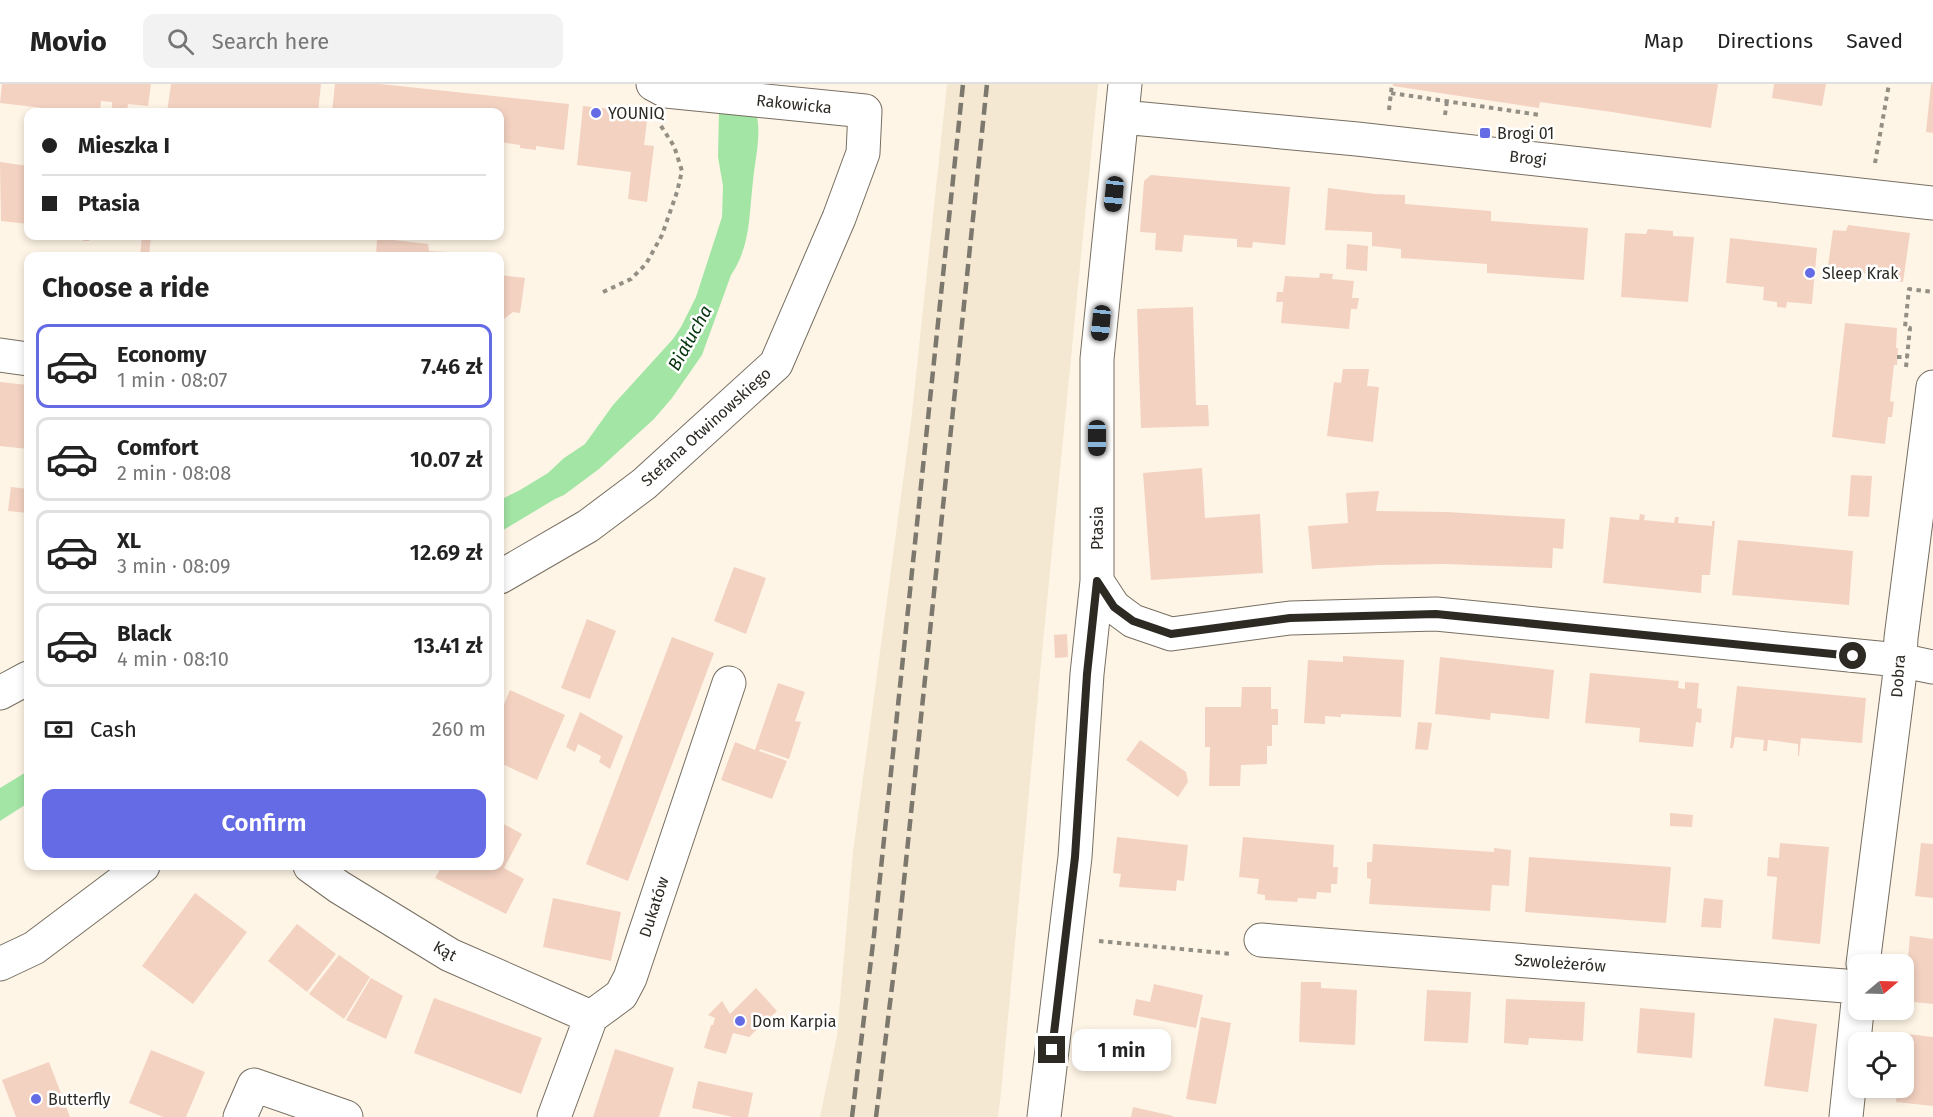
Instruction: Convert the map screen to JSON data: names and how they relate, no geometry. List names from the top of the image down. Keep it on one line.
{"streets":{"street":["Rakowicka","Brogi","Stefana Otwinowskiego","Ptasia","Dobra","Dukatów","Kąt","Szwoleżerów"]},"crossings":[["Rakowicka","Stefana Otwinowskiego"],["Brogi","Ptasia"],["Dukatów","Kąt"]],"water":["Białucha"],"places":{"other":["YOUNIQ","Sleep Krak","Dom Karpia","Butterfly"],"transit":["Brogi 01"]},"north":"right","page":{"header":"Movio","search":"Search here","nav":["Map","Directions","Saved"],"banner":["Mieszka I","Ptasia"],"heading":"Choose a ride","list":[{"name":"Economy","note":"1 min · 08:07","value":"7.46 zł"},{"name":"Comfort","note":"2 min · 08:08","value":"10.07 zł"},{"name":"XL","note":"3 min · 08:09","value":"12.69 zł"},{"name":"Black","note":"4 min · 08:10","value":"13.41 zł"}],"pay":["Cash","260 m"],"buttons":"Confirm","bubble":"1 min"}}
